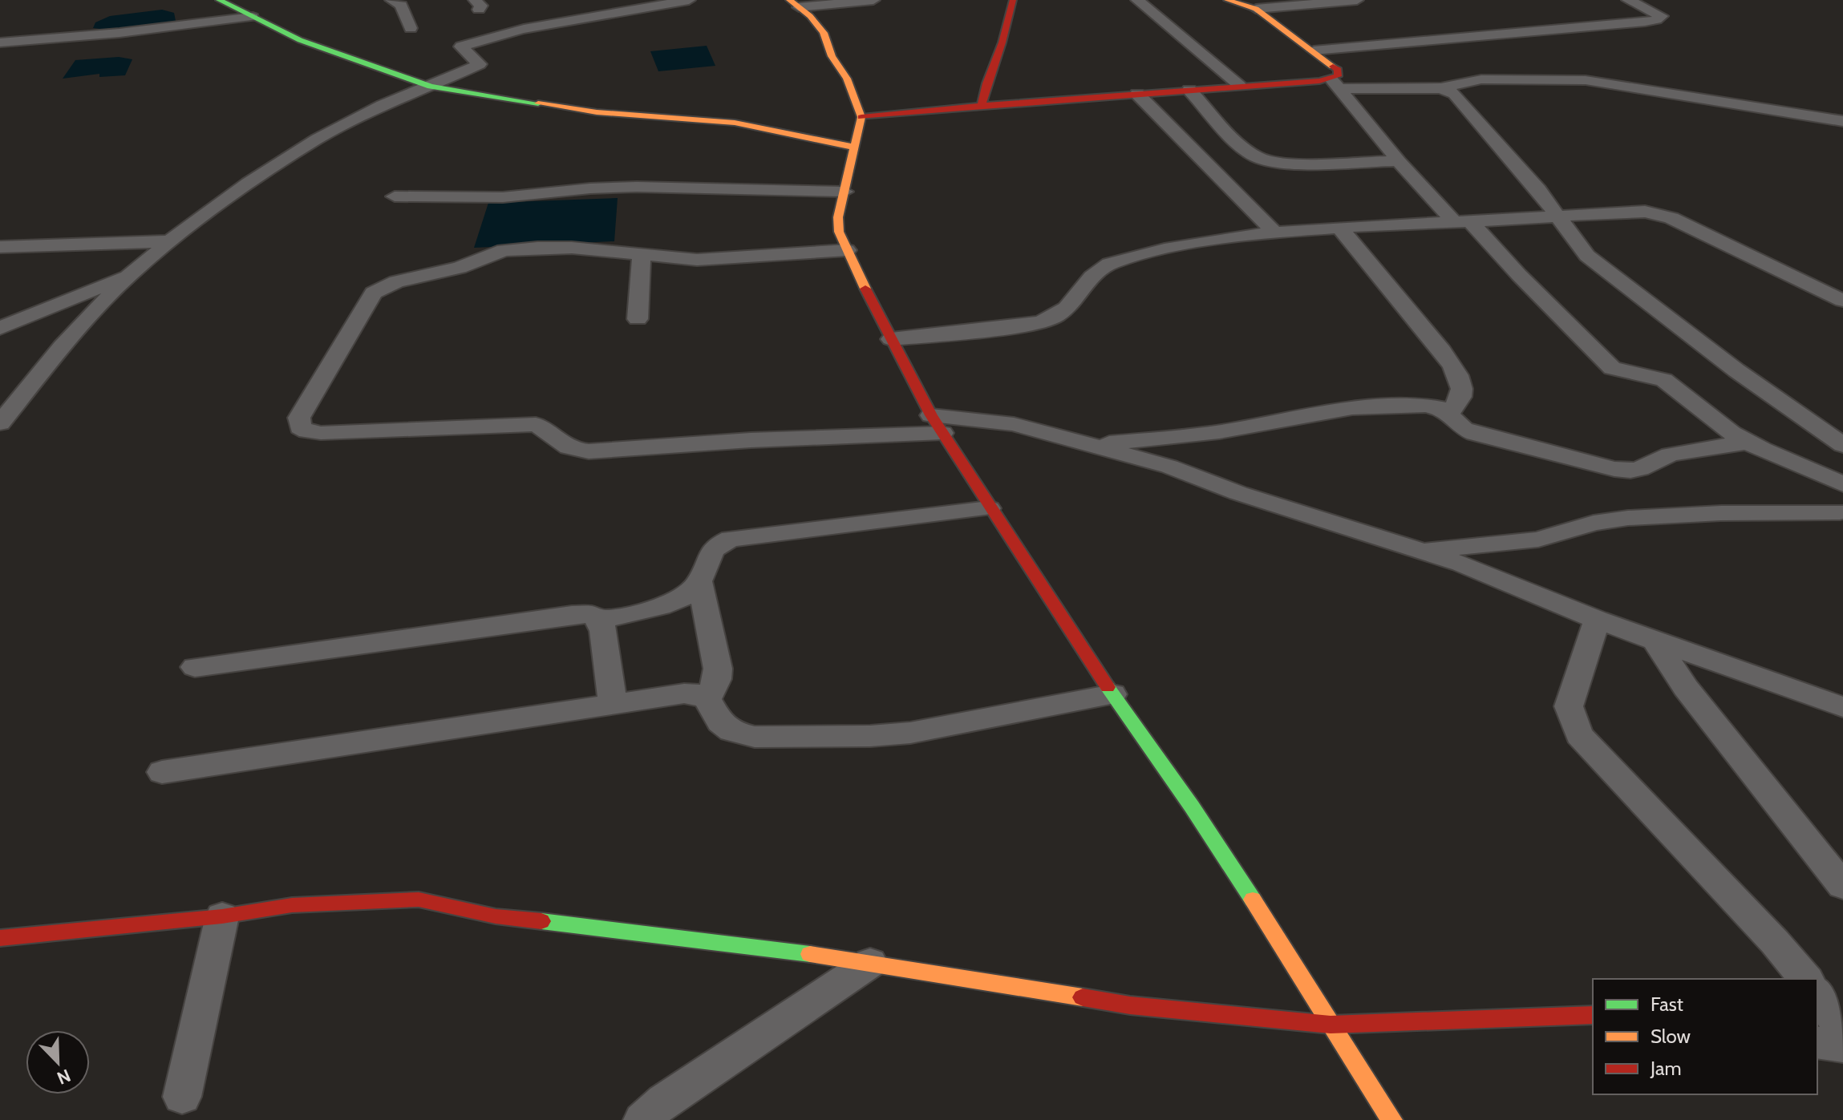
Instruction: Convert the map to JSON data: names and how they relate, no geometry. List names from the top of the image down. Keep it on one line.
{"legend":["Fast","Slow","Jam"],"north":"bottom right"}
